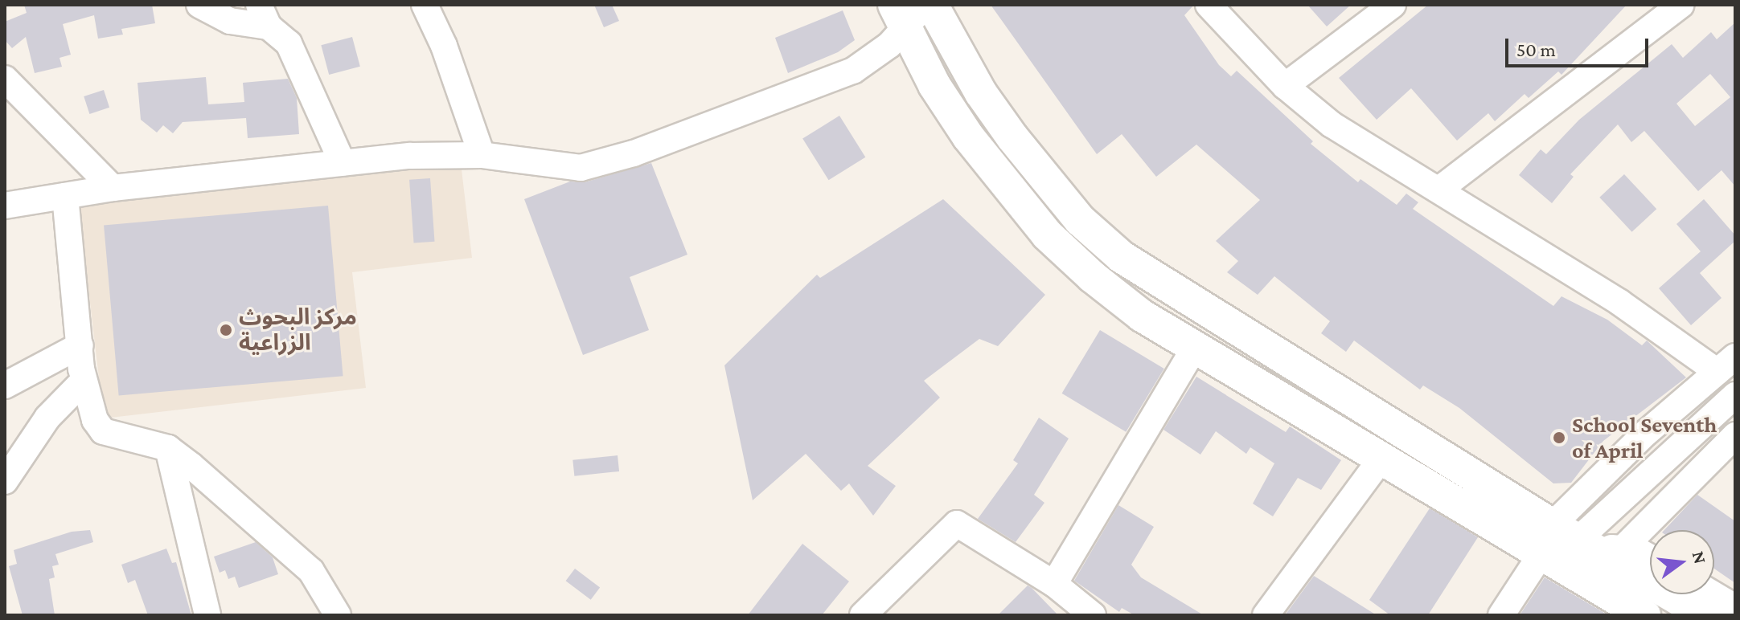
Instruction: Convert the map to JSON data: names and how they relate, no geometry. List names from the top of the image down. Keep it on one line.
{"places":["مركز البحوث الزراعية","School Seventh of April"],"scale_bar":"50 m","north":"right"}
